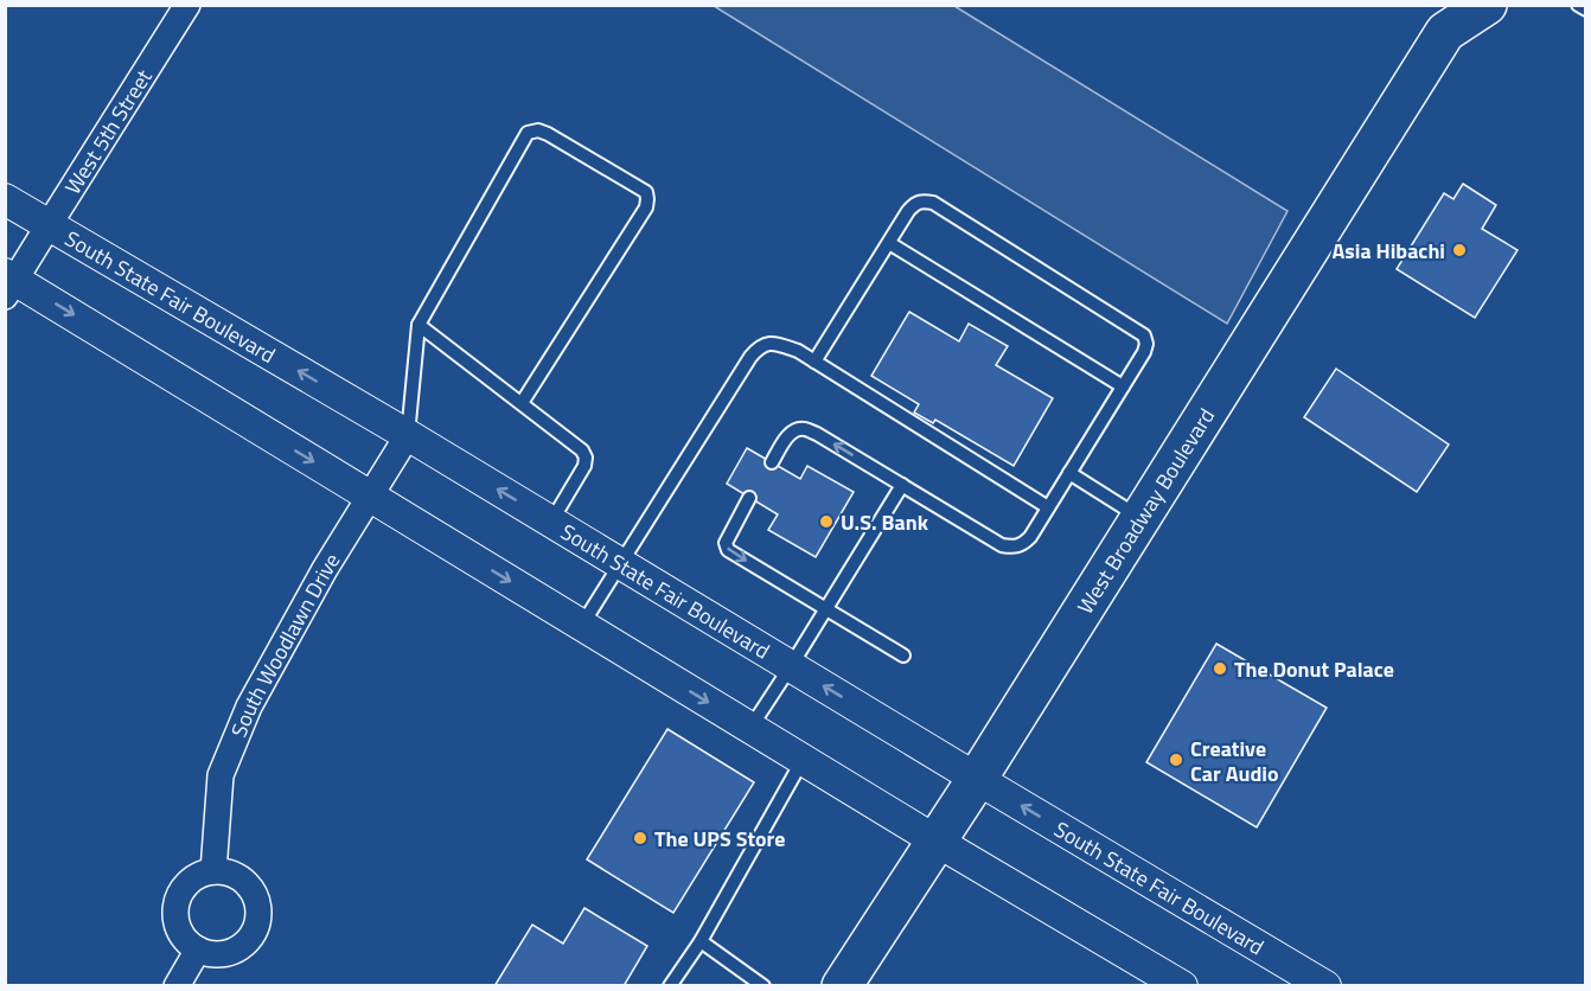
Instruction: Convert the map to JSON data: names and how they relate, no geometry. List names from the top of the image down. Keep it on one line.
{"streets":{"highway":["West Broadway Boulevard"],"street":["West 5th Street","South State Fair Boulevard","South Woodlawn Drive"]},"crossings":[["West 5th Street","South State Fair Boulevard"],["South State Fair Boulevard","West Broadway Boulevard"],["South State Fair Boulevard","South Woodlawn Drive"]],"places":["Asia Hibachi","U.S. Bank","The Donut Palace","Creative Car Audio","The UPS Store"]}
